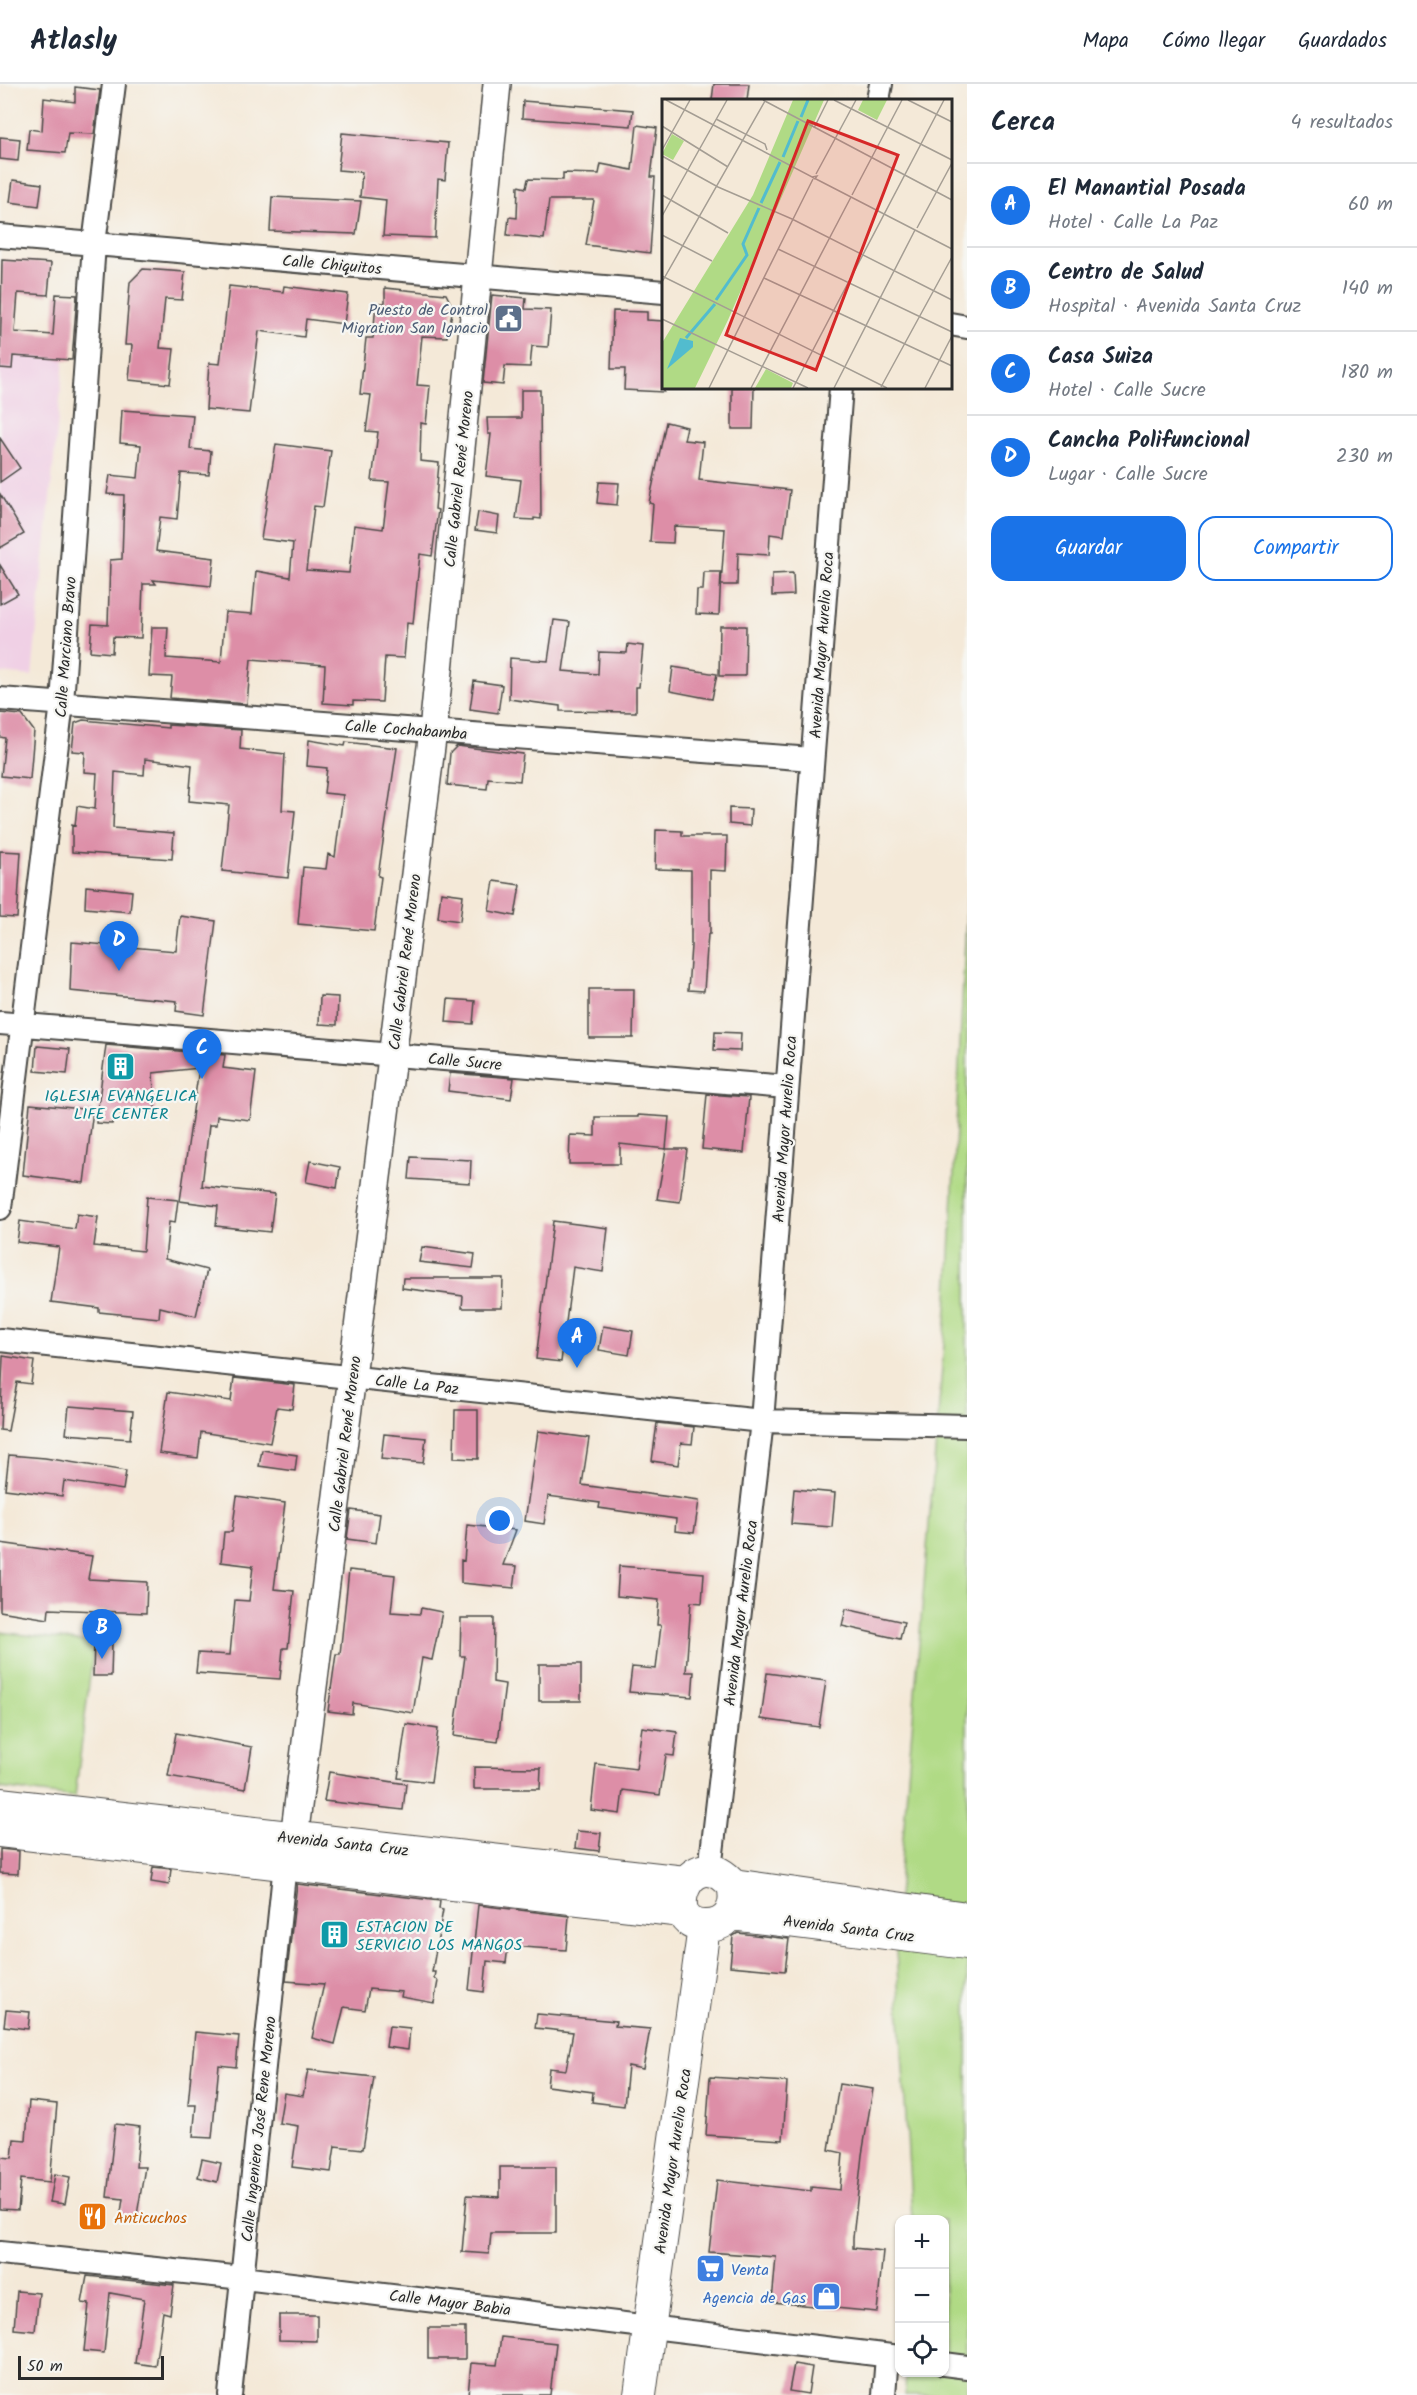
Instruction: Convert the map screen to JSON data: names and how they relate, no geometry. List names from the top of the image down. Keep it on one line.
{"streets":{"main road":["Avenida Mayor Aurelio Roca","Avenida Santa Cruz"],"street":["Calle Chiquitos","Calle Gabriel René Moreno","Calle Marciano Bravo","Calle Cochabamba","Calle Sucre","Calle La Paz","Calle Ingeniero José Rene Moreno","Calle Mayor Babia"]},"crossings":[["Calle Chiquitos","Calle Gabriel René Moreno"],["Calle Chiquitos","Calle Marciano Bravo"],["Calle Gabriel René Moreno","Calle Cochabamba"],["Calle Gabriel René Moreno","Calle Sucre"],["Calle Gabriel René Moreno","Calle La Paz"],["Calle Gabriel René Moreno","Avenida Santa Cruz"],["Calle Gabriel René Moreno","Calle Ingeniero José Rene Moreno"],["Avenida Mayor Aurelio Roca","Calle Cochabamba"],["Avenida Mayor Aurelio Roca","Calle Sucre"],["Avenida Mayor Aurelio Roca","Calle La Paz"],["Avenida Mayor Aurelio Roca","Avenida Santa Cruz"],["Avenida Mayor Aurelio Roca","Calle Mayor Babia"],["Calle Marciano Bravo","Calle Cochabamba"],["Calle Marciano Bravo","Calle Sucre"],["Avenida Santa Cruz","Calle Ingeniero José Rene Moreno"],["Calle Ingeniero José Rene Moreno","Calle Mayor Babia"]],"places":{"public building":["Puesto de Control Migration San Ignacio"],"building":["IGLESIA EVANGELICA LIFE CENTER","ESTACION DE SERVICIO LOS MANGOS"],"restaurant":["Anticuchos"],"supermarket":["Venta"],"shop":["Agencia de Gas"]},"scale_bar":"50 m","page":{"header":"Atlasly","nav":["Mapa","Cómo llegar","Guardados"],"heading":["Cerca","4 resultados"],"list":[{"mark":"A","name":"El Manantial Posada","note":"Hotel · Calle La Paz","value":"60 m"},{"mark":"B","name":"Centro de Salud","note":"Hospital · Avenida Santa Cruz","value":"140 m"},{"mark":"C","name":"Casa Suiza","note":"Hotel · Calle Sucre","value":"180 m"},{"mark":"D","name":"Cancha Polifuncional","note":"Lugar · Calle Sucre","value":"230 m"}],"buttons":["Guardar","Compartir"],"pins":["D","C","A","B"],"map_buttons":["+","−"],"scale":"50 m"}}
